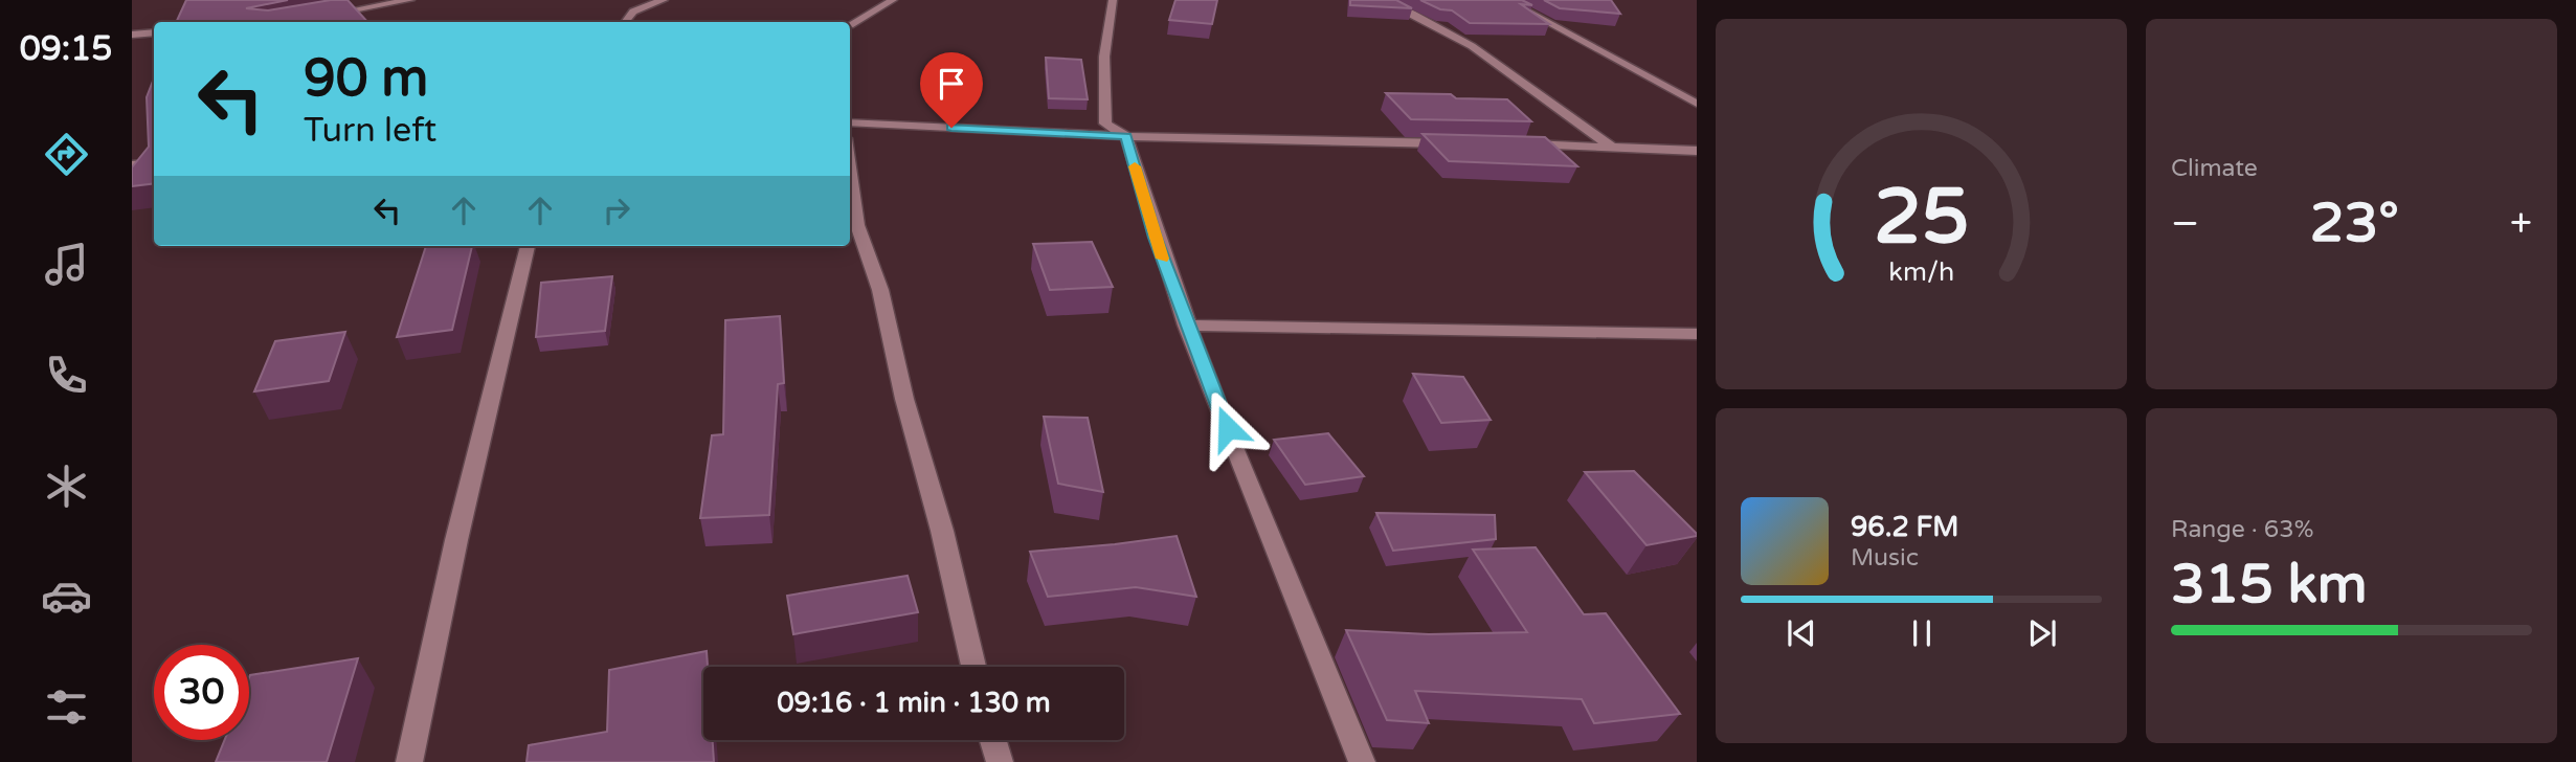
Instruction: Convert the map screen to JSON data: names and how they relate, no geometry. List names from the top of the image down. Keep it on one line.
{"page":{"tabs":"09:15","tile":["Climate",["Range · 63%","315 km"]],"turn":["90 m","Turn left"],"heat":["−","23°","+"],"song":["96.2 FM","Music"],"limit":"30","trip":"09:16 · 1 min · 130 m","gauge":["25","km/h"]}}
